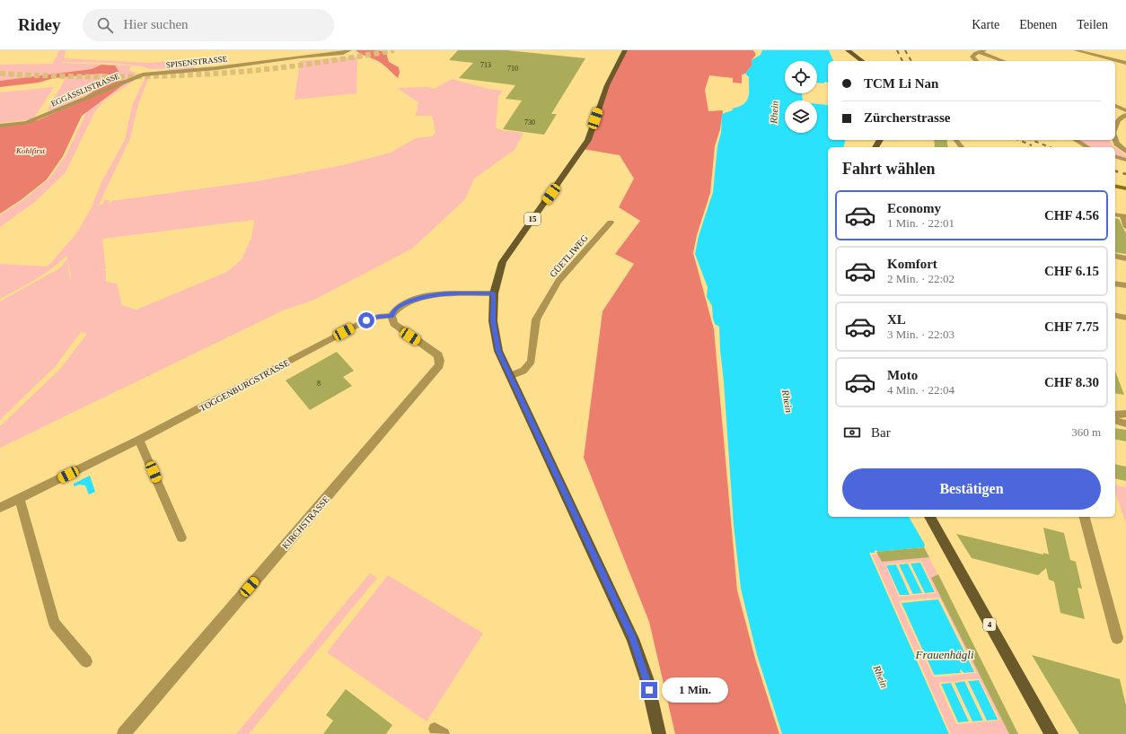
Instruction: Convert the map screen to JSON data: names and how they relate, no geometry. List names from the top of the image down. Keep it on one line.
{"streets":{"main road":["15","4"],"street":["SPISENSTRASSE","EGGÄSSLISTRASSE","GÜETLIWEG","TOGGENBURGSTRASSE","KIRCHSTRASSE"]},"crossings":[["SPISENSTRASSE","EGGÄSSLISTRASSE"],["15","GÜETLIWEG"],["TOGGENBURGSTRASSE","KIRCHSTRASSE"]],"water":["Rhein","Frauenhägli"],"parks":["Kohlfirst"],"house_numbers":["713","710","730","8"],"page":{"header":"Ridey","search":"Hier suchen","nav":["Karte","Ebenen","Teilen"],"banner":["TCM Li Nan","Zürcherstrasse"],"heading":"Fahrt wählen","list":[{"name":"Economy","note":"1 Min. · 22:01","value":"CHF 4.56"},{"name":"Komfort","note":"2 Min. · 22:02","value":"CHF 6.15"},{"name":"XL","note":"3 Min. · 22:03","value":"CHF 7.75"},{"name":"Moto","note":"4 Min. · 22:04","value":"CHF 8.30"}],"pay":["Bar","360 m"],"buttons":"Bestätigen","bubble":"1 Min."}}
